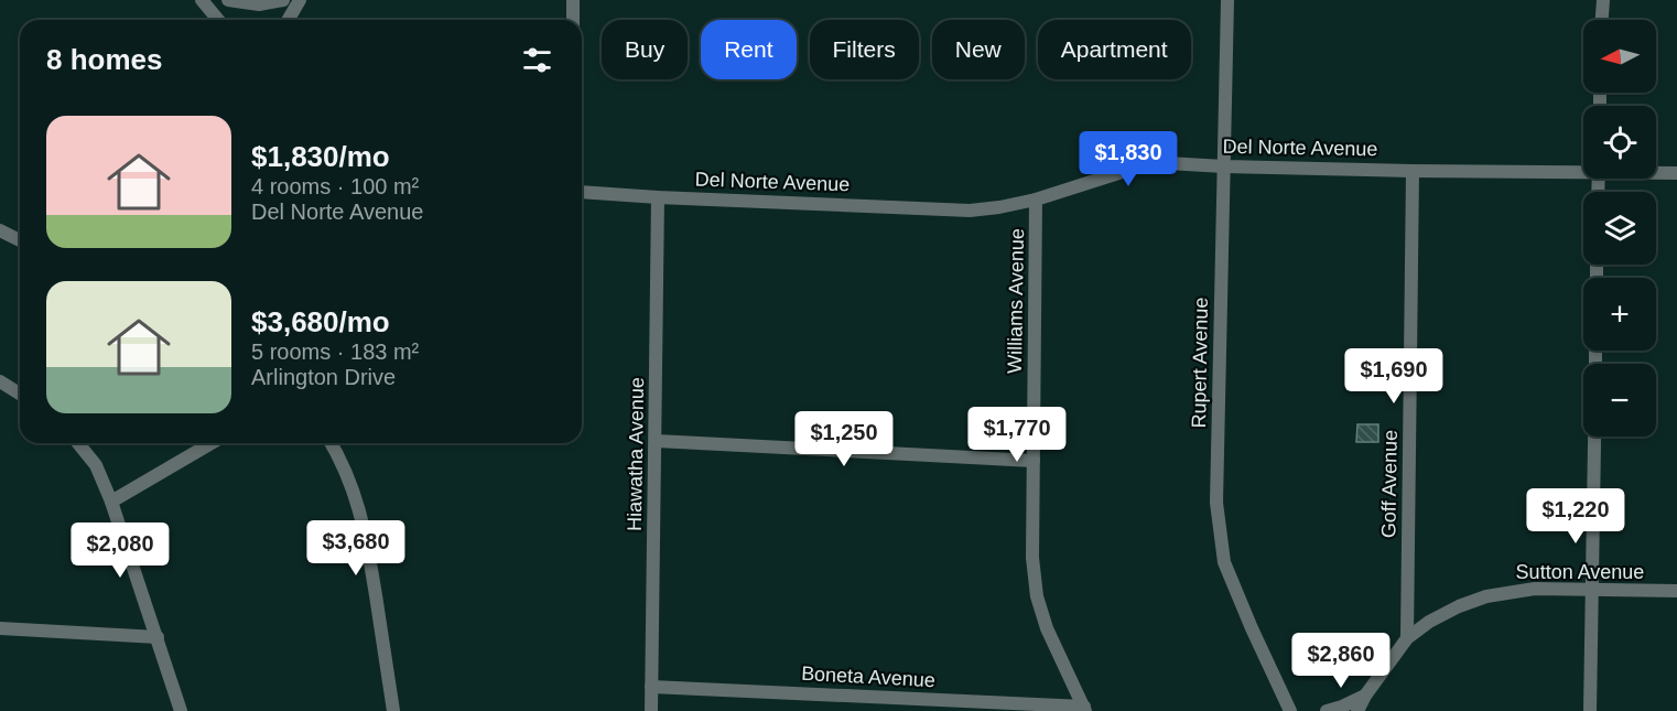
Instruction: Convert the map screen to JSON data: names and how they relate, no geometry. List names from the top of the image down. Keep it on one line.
{"streets":{"street":["Del Norte Avenue","Williams Avenue","Rupert Avenue","Hiawatha Avenue","Goff Avenue","Sutton Avenue","Boneta Avenue"]},"crossings":[["Del Norte Avenue","Williams Avenue"],["Del Norte Avenue","Rupert Avenue"],["Del Norte Avenue","Hiawatha Avenue"],["Del Norte Avenue","Goff Avenue"],["Williams Avenue","Boneta Avenue"],["Hiawatha Avenue","Boneta Avenue"],["Goff Avenue","Sutton Avenue"]],"north":"left","page":{"map_buttons":["+","−"],"chip":["Buy","Rent","Filters","New","Apartment"],"heading":"8 homes","list":[{"name":"$1,830/mo","note":"4 rooms · 100 m² · Del Norte Avenue"},{"name":"$3,680/mo","note":"5 rooms · 183 m² · Arlington Drive"}],"price":["$1,830","$1,690","$1,770","$1,250","$1,220","$3,680","$2,080","$2,860"]}}
